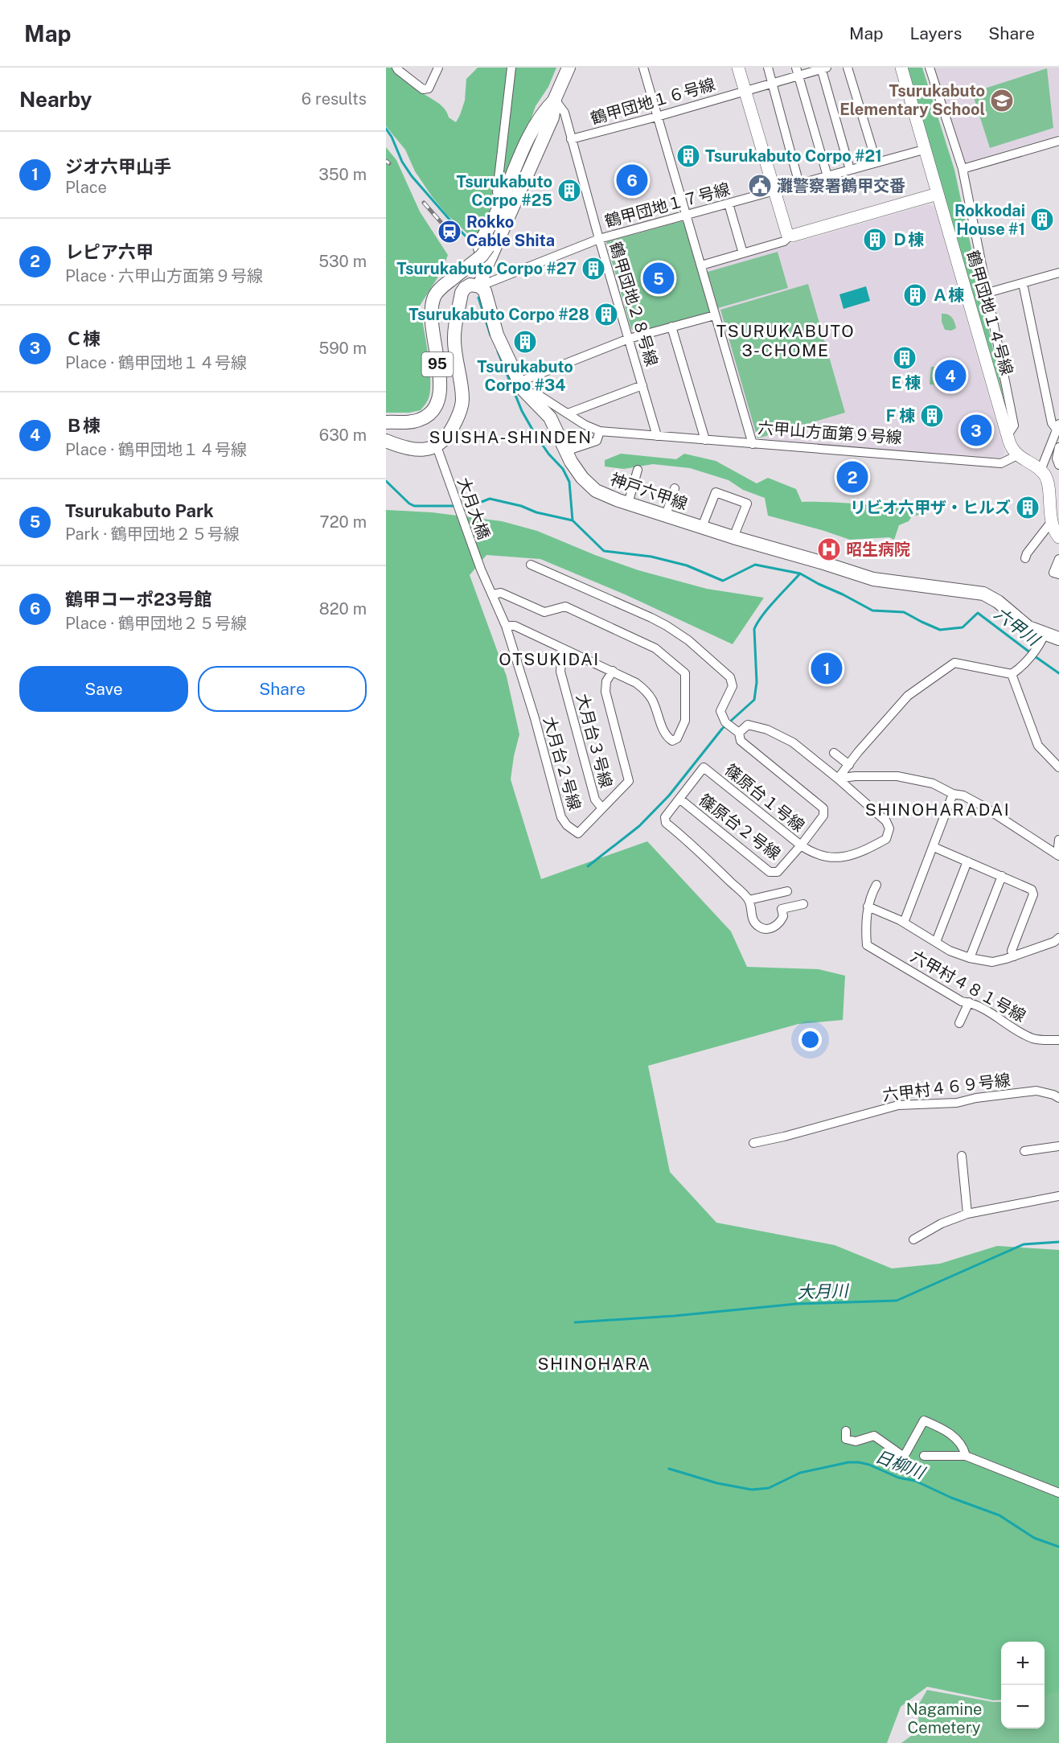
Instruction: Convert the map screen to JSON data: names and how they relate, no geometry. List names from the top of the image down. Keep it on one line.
{"streets":{"main road":["95","神戸六甲線"],"street":["鶴甲団地１６号線","鶴甲団地１７号線","鶴甲団地２８号線","鶴甲団地１４号線","六甲山方面第９号線","大月大橋","大月台３号線","大月台２号線","篠原台１号線","篠原台２号線","六甲村４８１号線","六甲村４６９号線"]},"crossings":[["鶴甲団地１６号線","鶴甲団地２８号線"],["鶴甲団地１７号線","鶴甲団地２８号線"],["鶴甲団地１７号線","鶴甲団地１４号線"],["鶴甲団地１７号線","神戸六甲線"],["鶴甲団地２８号線","95"],["鶴甲団地２８号線","六甲山方面第９号線"],["鶴甲団地１４号線","六甲山方面第９号線"],["大月大橋","大月台２号線"],["大月台３号線","大月台２号線"],["篠原台１号線","篠原台２号線"]],"districts":["TSURUKABUTO 3-CHOME","SUISHA-SHINDEN","OTSUKIDAI","SHINOHARADAI","SHINOHARA"],"water":["六甲川","大月川","日柳川"],"parks":["Nagamine Cemetery"],"places":{"school or university":["Tsurukabuto Elementary School"],"building":["Tsurukabuto Corpo #21","Tsurukabuto Corpo #25","Rokkodai House #1","Ｄ棟","Tsurukabuto Corpo #27","Ａ棟","Tsurukabuto Corpo #28","Tsurukabuto Corpo #34","Ｅ棟","Ｆ棟","リビオ六甲ザ・ヒルズ"],"public building":["灘警察署鶴甲交番"],"station":["Rokko Cable Shita"],"hospital":["昭生病院"]},"page":{"header":"Map","nav":["Map","Layers","Share"],"heading":["Nearby","6 results"],"list":[{"mark":"1","name":"ジオ六甲山手","note":"Place","value":"350 m"},{"mark":"2","name":"レピア六甲","note":"Place · 六甲山方面第９号線","value":"530 m"},{"mark":"3","name":"Ｃ棟","note":"Place · 鶴甲団地１４号線","value":"590 m"},{"mark":"4","name":"Ｂ棟","note":"Place · 鶴甲団地１４号線","value":"630 m"},{"mark":"5","name":"Tsurukabuto Park","note":"Park · 鶴甲団地２５号線","value":"720 m"},{"mark":"6","name":"鶴甲コーポ23号館","note":"Place · 鶴甲団地２５号線","value":"820 m"}],"pins":["6","5","4","3","2","1"],"buttons":["Save","Share"],"map_buttons":["+","−"]}}
